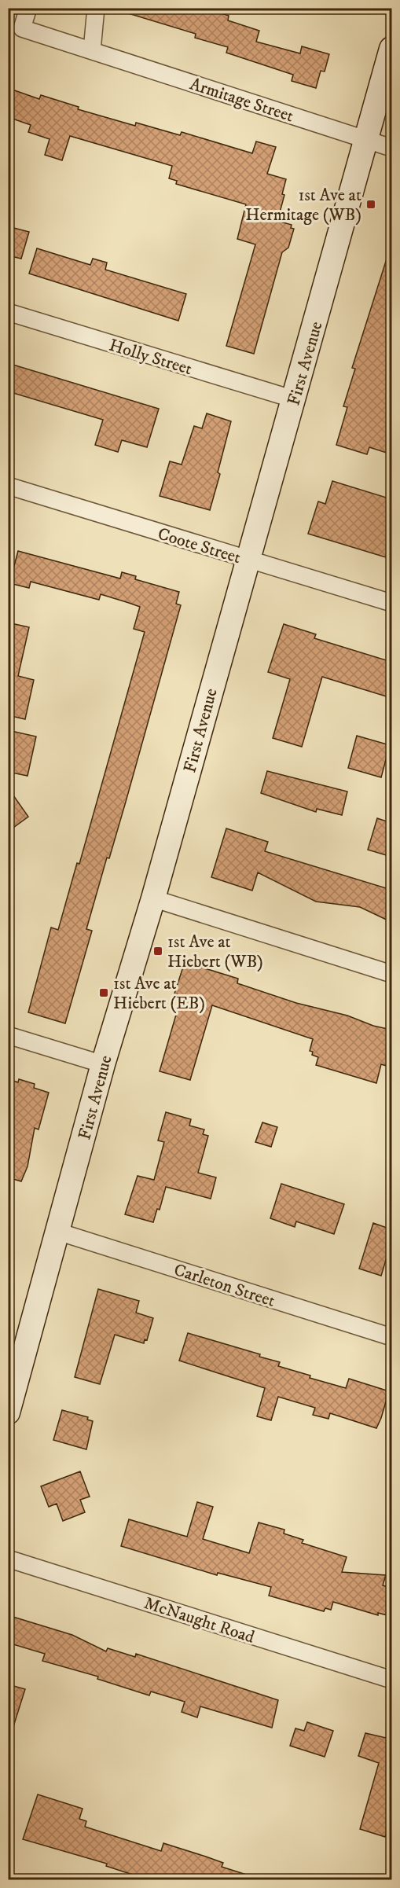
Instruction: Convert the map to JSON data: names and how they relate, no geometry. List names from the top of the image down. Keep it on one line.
{"streets":{"street":["Armitage Street","Holly Street","First Avenue","Coote Street","Carleton Street","McNaught Road"]},"crossings":[["Armitage Street","First Avenue"],["Holly Street","First Avenue"],["First Avenue","Coote Street"],["First Avenue","Carleton Street"]],"places":{"transit":["1st Ave at Hermitage (WB)","1st Ave at Hiebert (WB)","1st Ave at Hiebert (EB)"]}}
